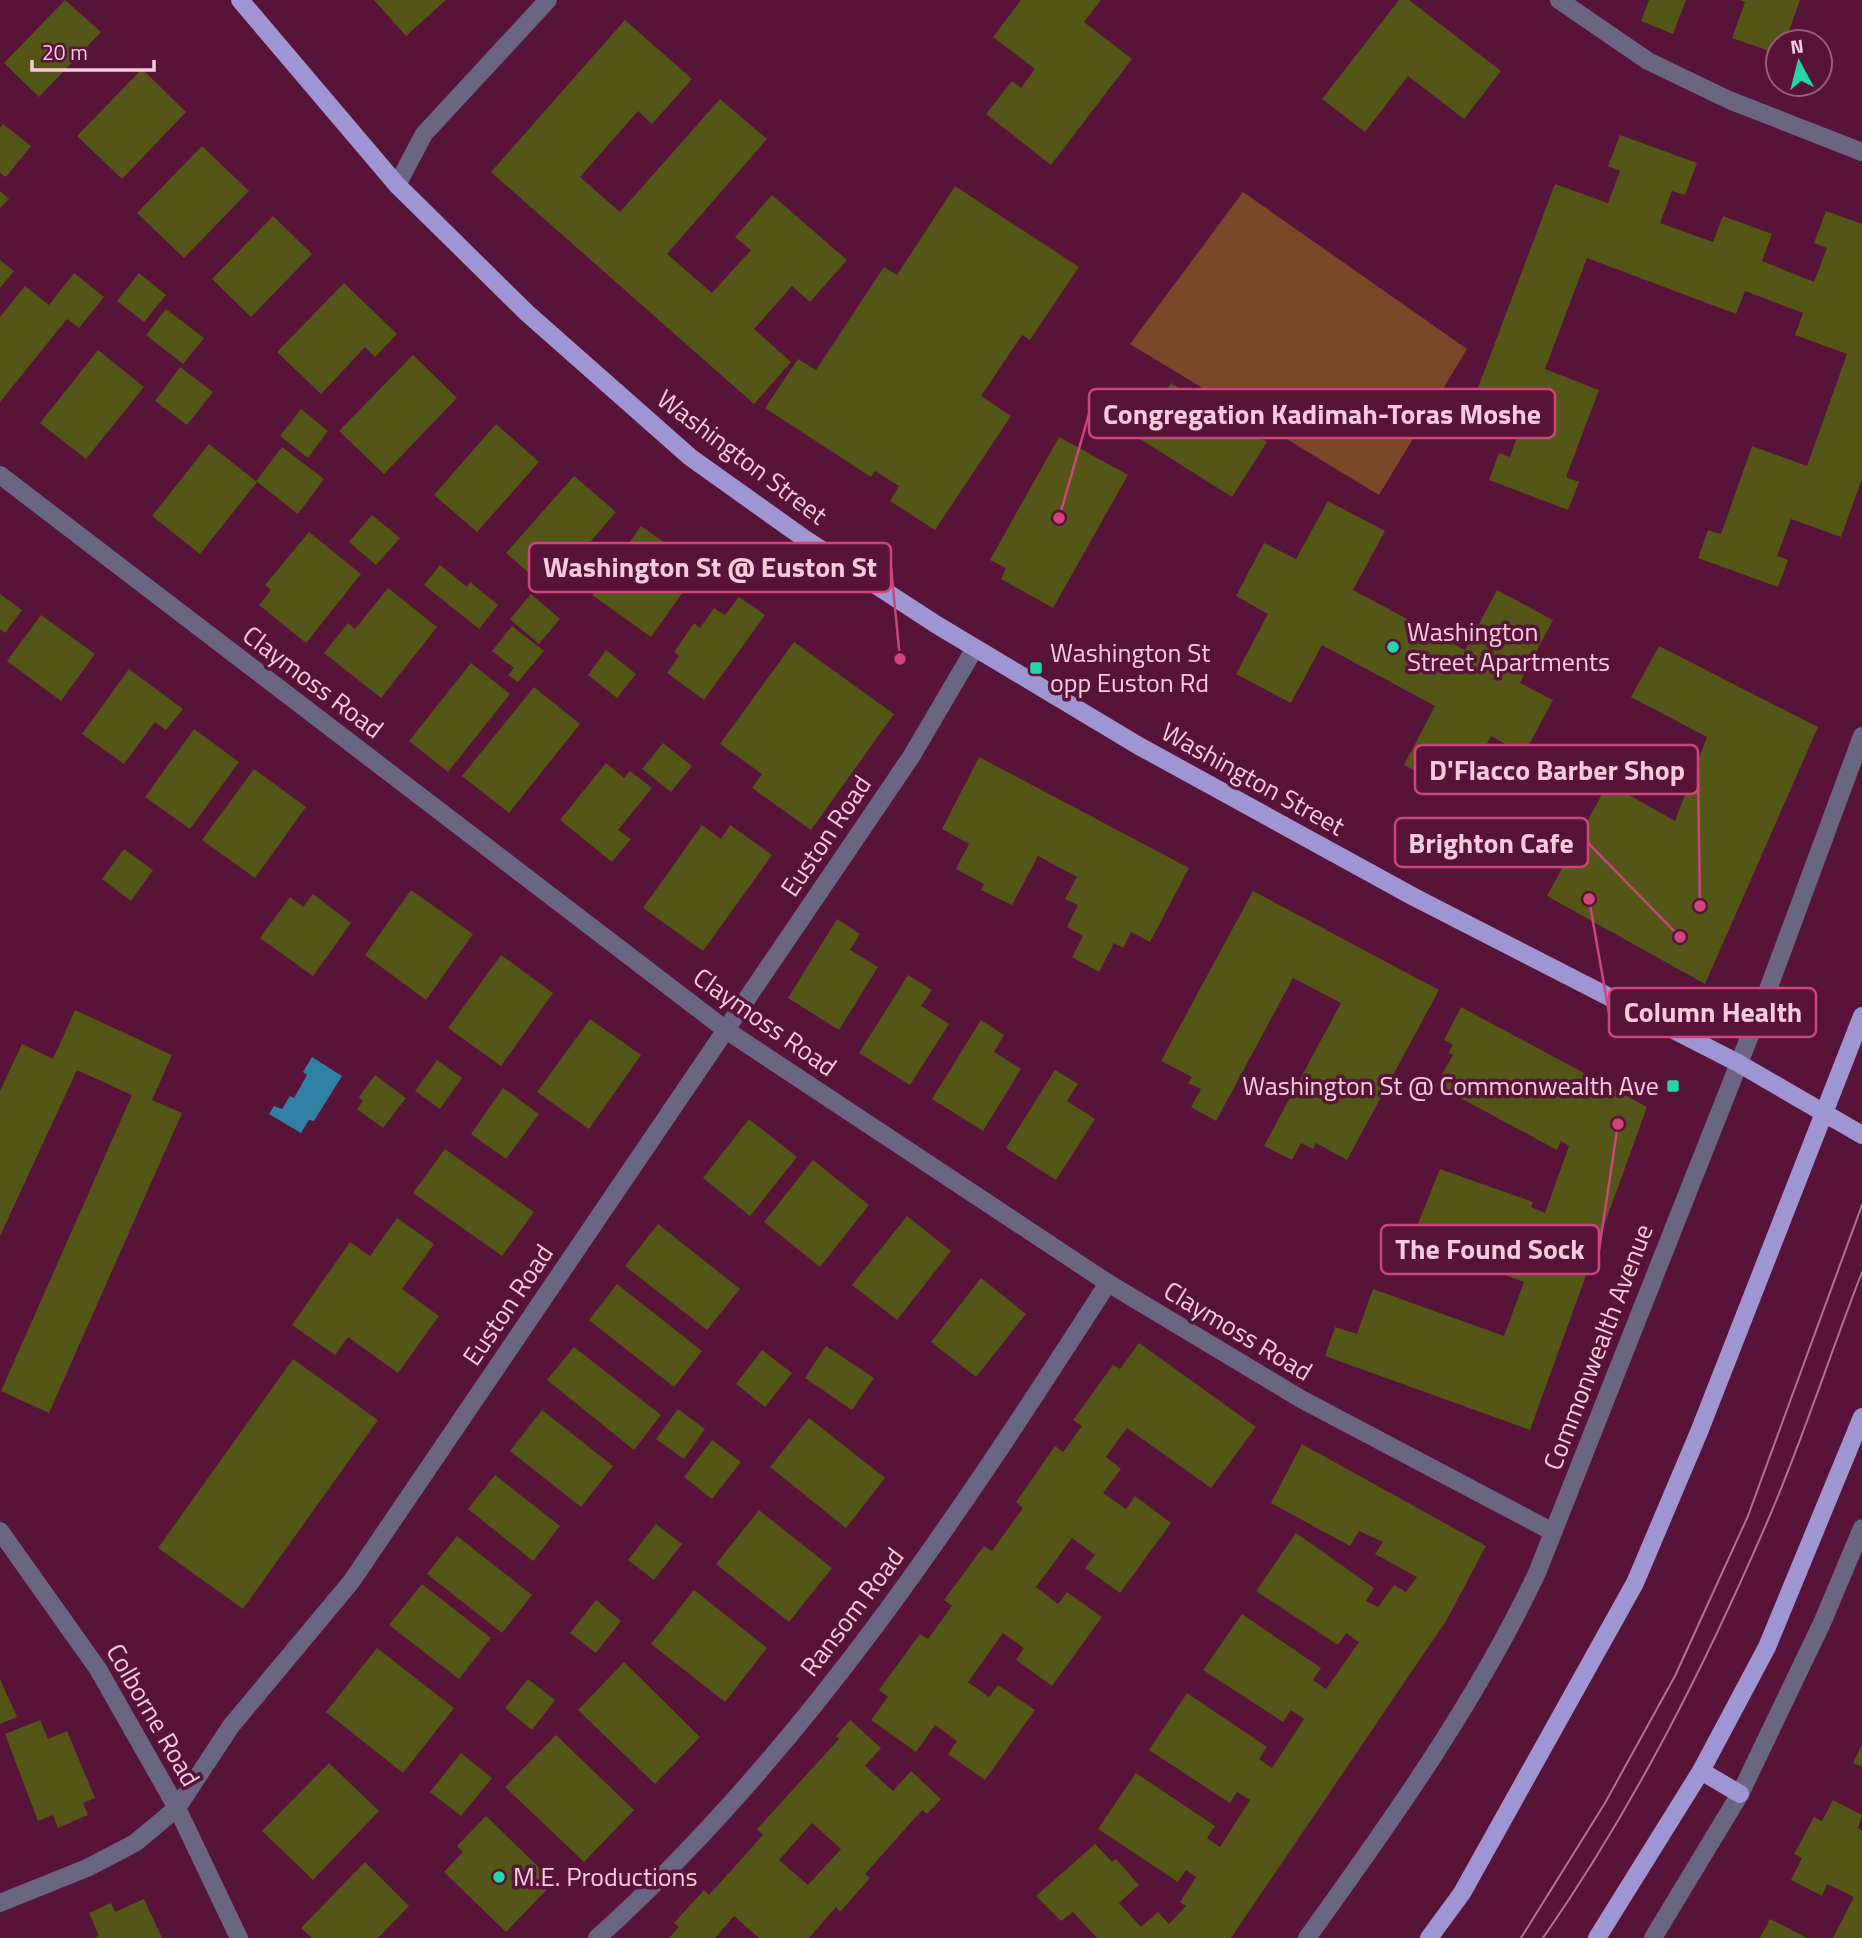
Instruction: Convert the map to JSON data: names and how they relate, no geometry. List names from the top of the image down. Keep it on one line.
{"streets":{"main road":["Washington Street"],"street":["Claymoss Road","Euston Road","Commonwealth Avenue","Ransom Road","Colborne Road"]},"crossings":[["Washington Street","Euston Road"],["Washington Street","Commonwealth Avenue"],["Claymoss Road","Euston Road"],["Claymoss Road","Commonwealth Avenue"],["Claymoss Road","Ransom Road"],["Euston Road","Colborne Road"]],"places":{"other":["Congregation Kadimah-Toras Moshe","Washington Street Apartments","Washington St @ Euston St","Column Health","D'Flacco Barber Shop","Brighton Cafe","The Found Sock","M.E. Productions"],"transit":["Washington St opp Euston Rd","Washington St @ Commonwealth Ave"]},"scale_bar":"20 m","north":"top"}
